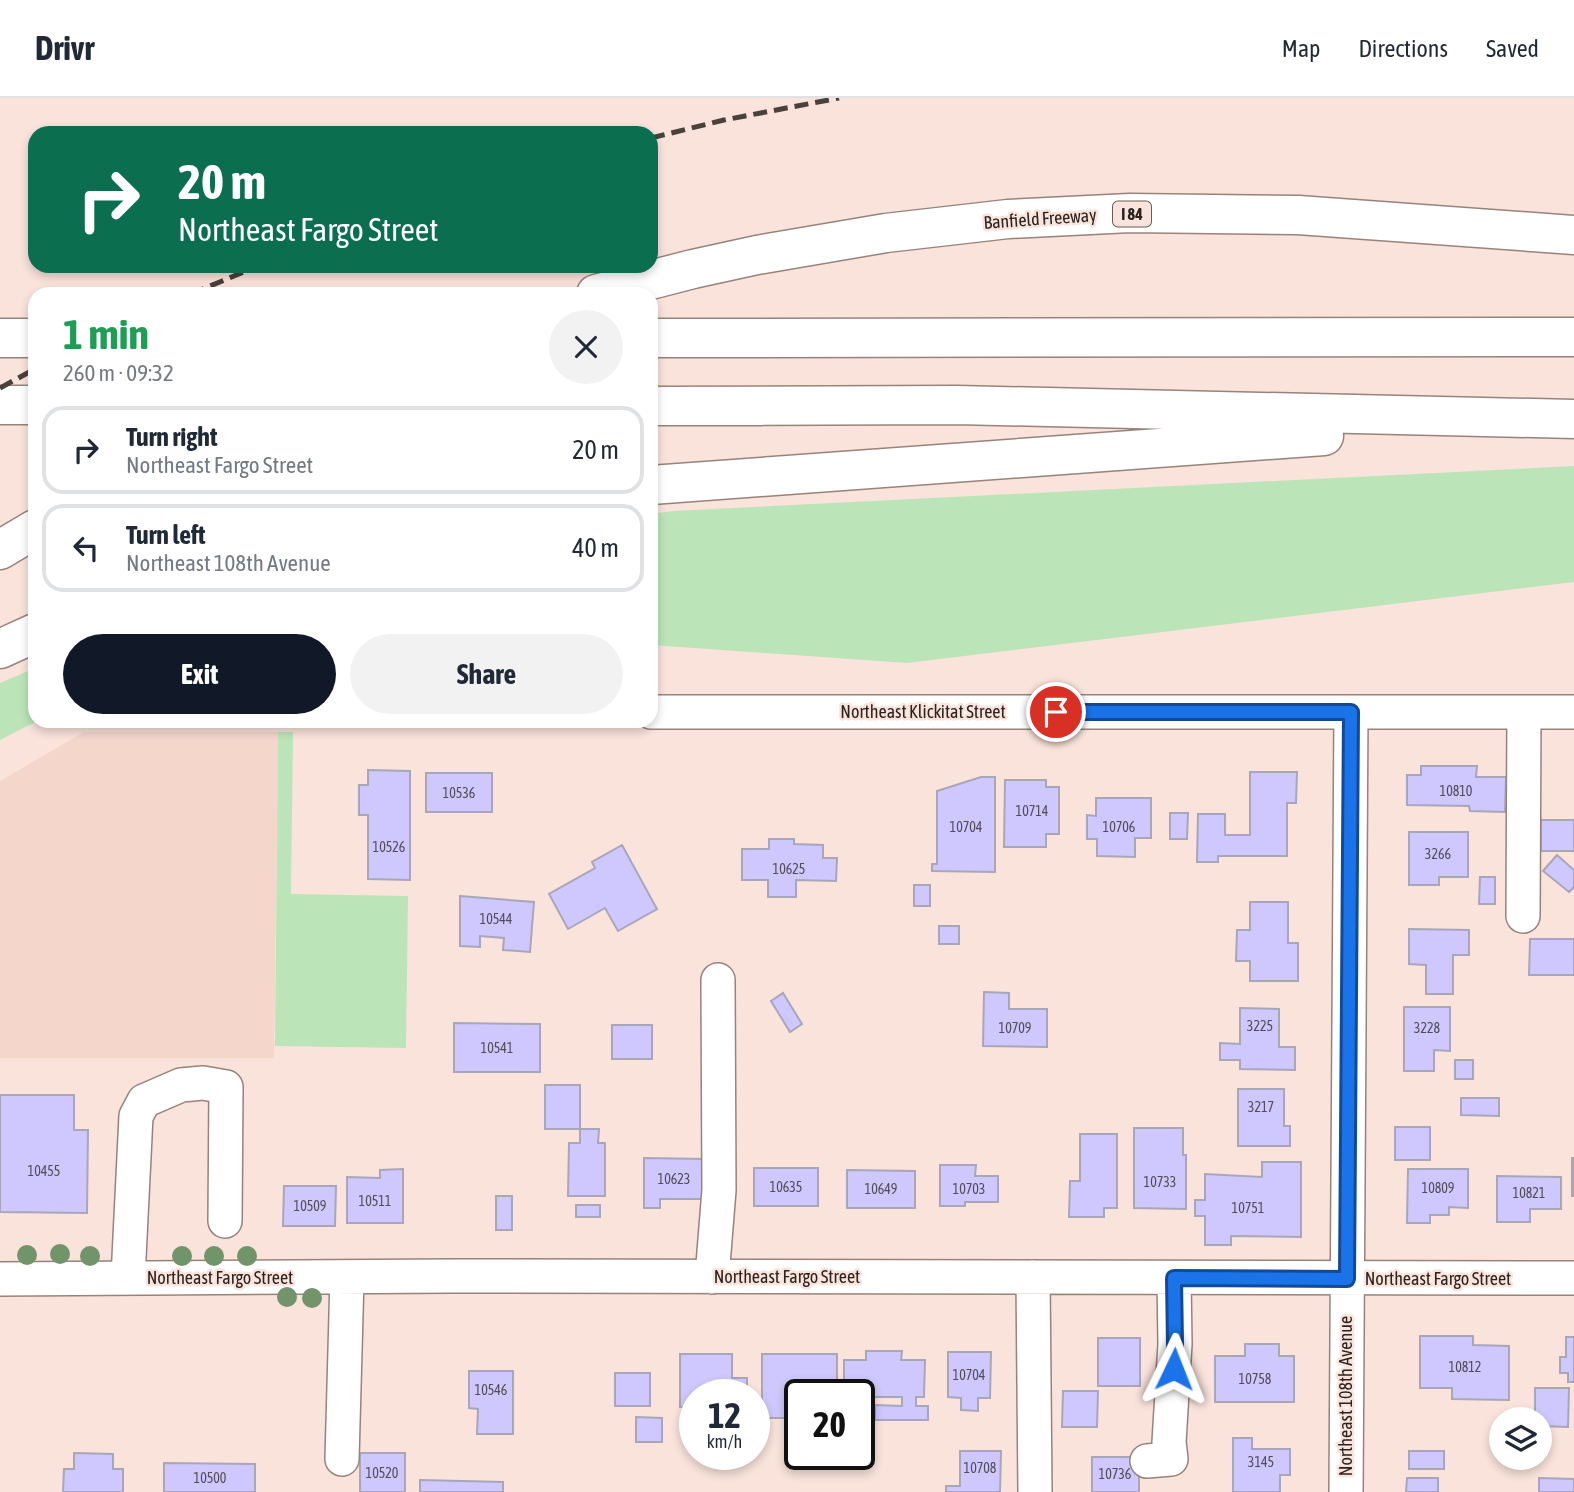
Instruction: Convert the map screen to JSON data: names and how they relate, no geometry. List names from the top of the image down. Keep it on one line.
{"streets":{"highway":["I 84","Banfield Freeway"],"street":["Northeast Klickitat Street","Northeast Fargo Street","Northeast 108th Avenue"]},"crossings":[["Northeast Klickitat Street","Northeast 108th Avenue"],["Northeast Fargo Street","Northeast 108th Avenue"]],"house_numbers":["10810","10536","10714","10704","10706","10526","3266","10625","10544","3225","10709","3228","10541","3217","10455","10623","10733","10635","10809","10649","10703","10821","10511","10509","10751","10812","10704","10758","10546","3145","10708","10520","10736","10500"],"page":{"header":"Drivr","nav":["Map","Directions","Saved"],"turn":["20 m","Northeast Fargo Street"],"heading":["1 min","260 m · 09:32"],"list":[{"name":"Turn right","note":"Northeast Fargo Street","value":"20 m"},{"name":"Turn left","note":"Northeast 108th Avenue","value":"40 m"}],"buttons":["Exit","Share"],"speed":"12 km/h","limit":"20"}}
